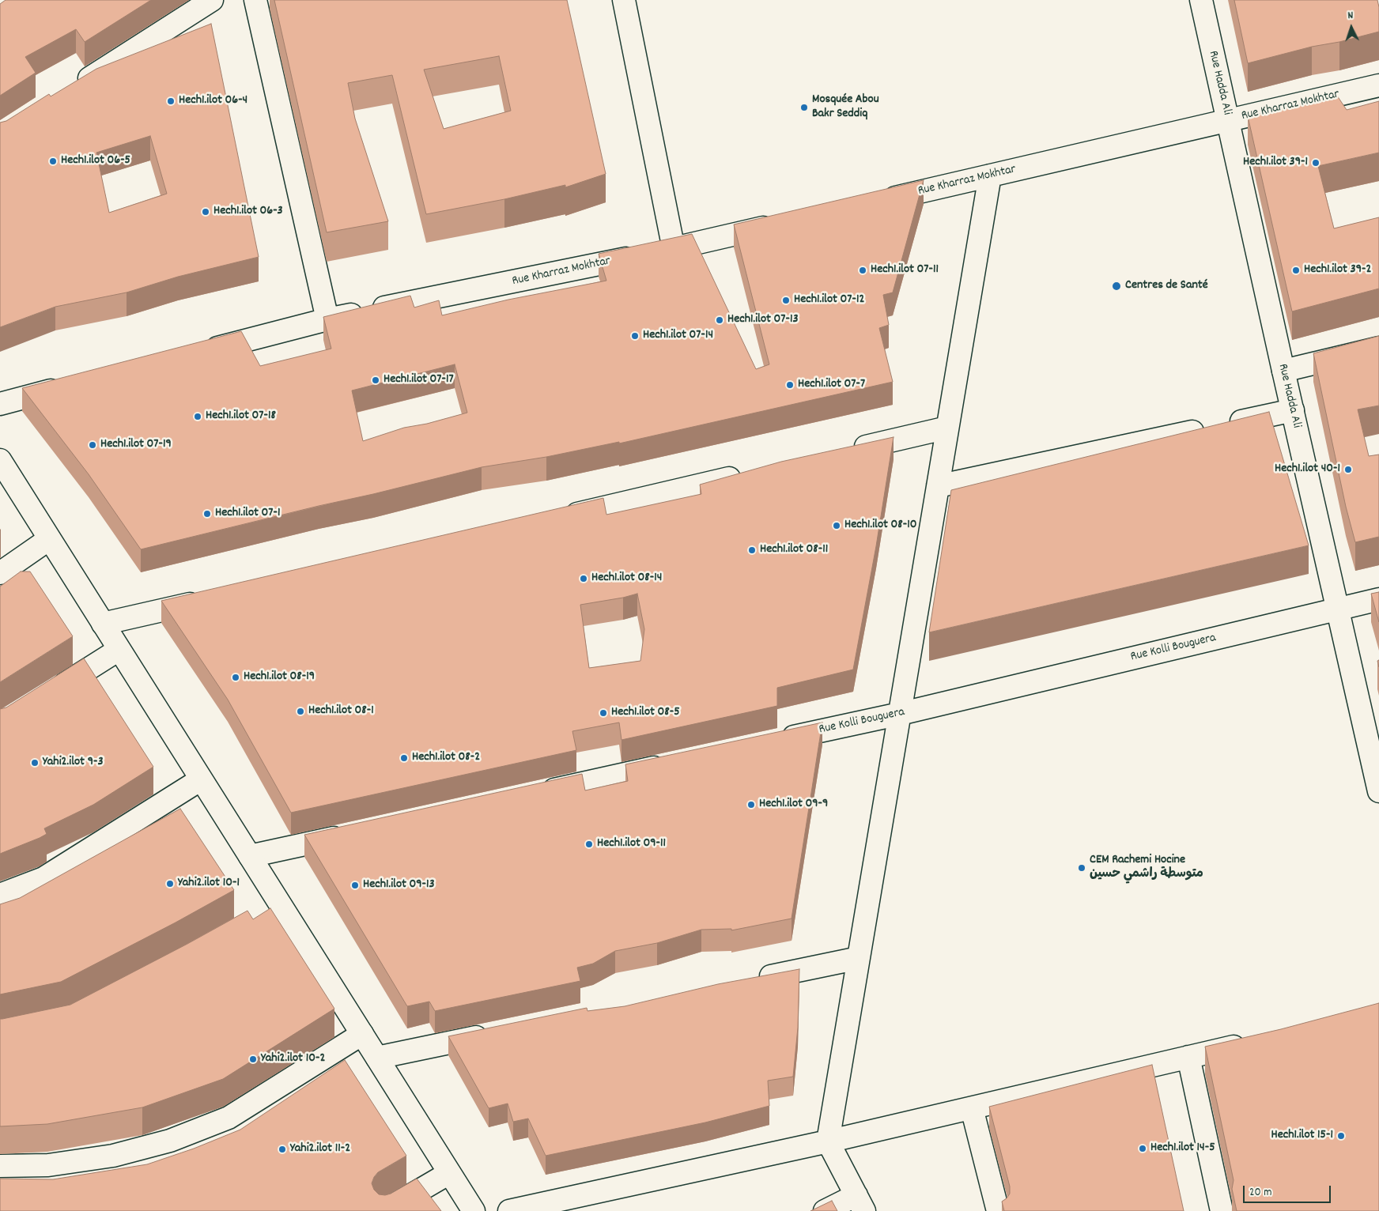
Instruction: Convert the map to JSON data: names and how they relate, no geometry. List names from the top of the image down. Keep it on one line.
{"streets":{"street":["Rue Hadda Ali","Rue Kharraz Mokhtar","Rue Kolli Bouguera"]},"crossings":[["Rue Hadda Ali","Rue Kharraz Mokhtar"],["Rue Hadda Ali","Rue Kolli Bouguera"]],"places":["Hech1.ilot 06-4","Mosquée Abou Bakr Seddiq","Hech1.ilot 06-5","Hech1.ilot 39-1","Hech1.ilot 06-3","Hech1.ilot 07-11","Hech1.ilot 39-2","Centres de Santé","Hech1.ilot 07-12","Hech1.ilot 07-13","Hech1.ilot 07-14","Hech1.ilot 07-17","Hech1.ilot 07-7","Hech1.ilot 07-18","Hech1.ilot 07-19","Hech1.ilot 40-1","Hech1.ilot 07-1","Hech1.ilot 08-10","Hech1.ilot 08-11","Hech1.ilot 08-14","Hech1.ilot 08-19","Hech1.ilot 08-1","Hech1.ilot 08-5","Hech1.ilot 08-2","Yahi2.ilot 9-3","Hech1.ilot 09-9","Hech1.ilot 09-11","CEM Rachemi Hocine متوسطة راشمي حسين","Yahi2.ilot 10-1","Hech1.ilot 09-13","Yahi2.ilot 10-2","Hech1.ilot 15-1","Hech1.ilot 14-5","Yahi2.ilot 11-2"],"scale_bar":"20 m","north":"top"}
